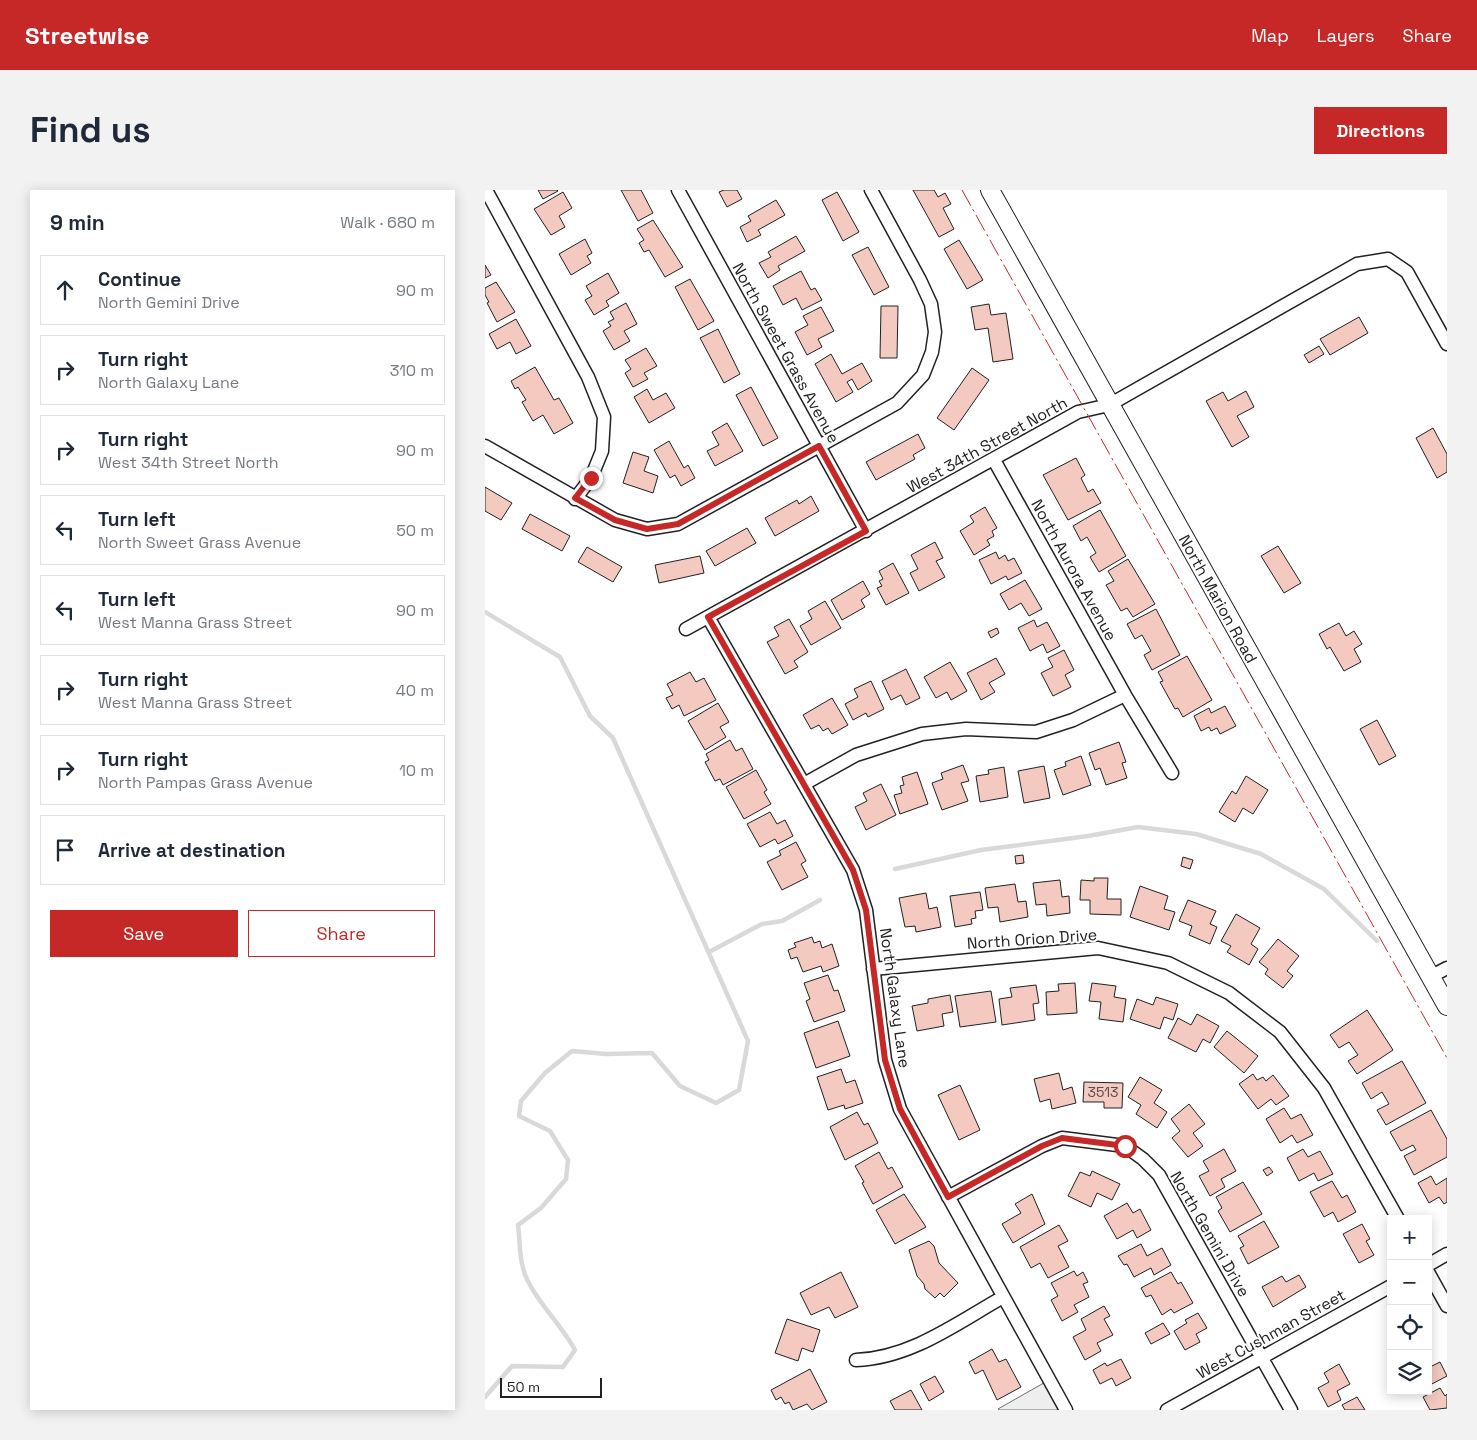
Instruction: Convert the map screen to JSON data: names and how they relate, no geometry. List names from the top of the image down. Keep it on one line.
{"streets":{"main road":["North Marion Road"],"street":["North Sweet Grass Avenue","West 34th Street North","North Aurora Avenue","North Orion Drive","North Galaxy Lane","North Gemini Drive","West Cushman Street"]},"crossings":[["North Sweet Grass Avenue","West 34th Street North"],["West 34th Street North","North Aurora Avenue"],["West 34th Street North","North Marion Road"],["West 34th Street North","North Galaxy Lane"],["North Orion Drive","North Galaxy Lane"],["North Galaxy Lane","North Gemini Drive"],["North Gemini Drive","West Cushman Street"]],"house_numbers":["3513"],"scale_bar":"50 m","page":{"header":"Streetwise","nav":["Map","Layers","Share"],"buttons":["Directions",["Save","Share"]],"title":"Find us","heading":["9 min","Walk · 680 m"],"list":[["Continue","North Gemini Drive","90 m"],["Turn right","North Galaxy Lane","310 m"],["Turn right","West 34th Street North","90 m"],["Turn left","North Sweet Grass Avenue","50 m"],["Turn left","West Manna Grass Street","90 m"],["Turn right","West Manna Grass Street","40 m"],["Turn right","North Pampas Grass Avenue","10 m"],"Arrive at destination"],"map_buttons":["+","−"],"scale":"50 m"}}
